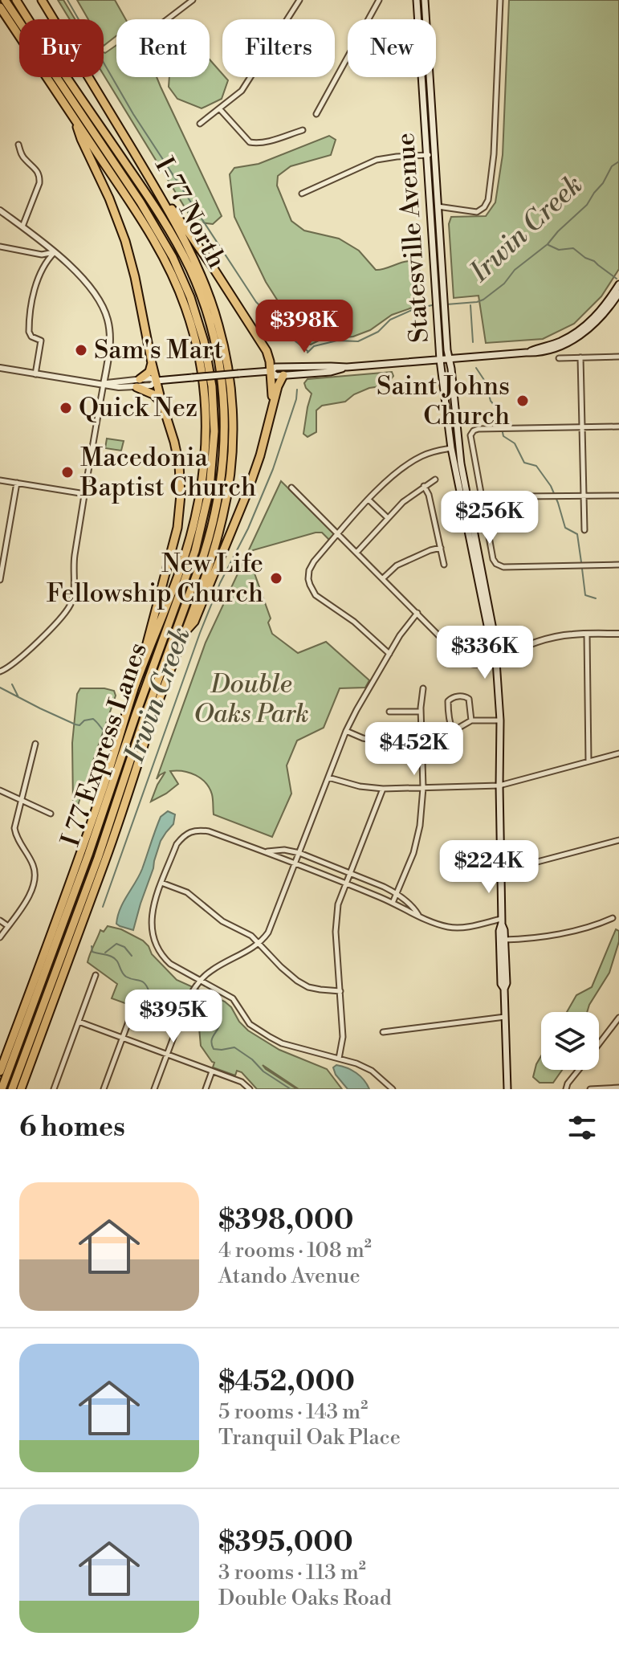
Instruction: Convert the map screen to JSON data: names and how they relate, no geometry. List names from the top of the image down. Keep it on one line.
{"streets":{"highway":["I-77 North","I 77 Express Lanes"],"main road":["Statesville Avenue"]},"water":["Irwin Creek"],"parks":["Double Oaks Park"],"places":["Sam's Mart","Saint Johns Church","Quick Nez","Macedonia Baptist Church","New Life Fellowship Church"],"page":{"chip":["Buy","Rent","Filters","New"],"price":["$398K","$256K","$336K","$452K","$224K","$395K"],"heading":"6 homes","list":[{"name":"$398,000","note":"4 rooms · 108 m² · Atando Avenue"},{"name":"$452,000","note":"5 rooms · 143 m² · Tranquil Oak Place"},{"name":"$395,000","note":"3 rooms · 113 m² · Double Oaks Road"}]}}
